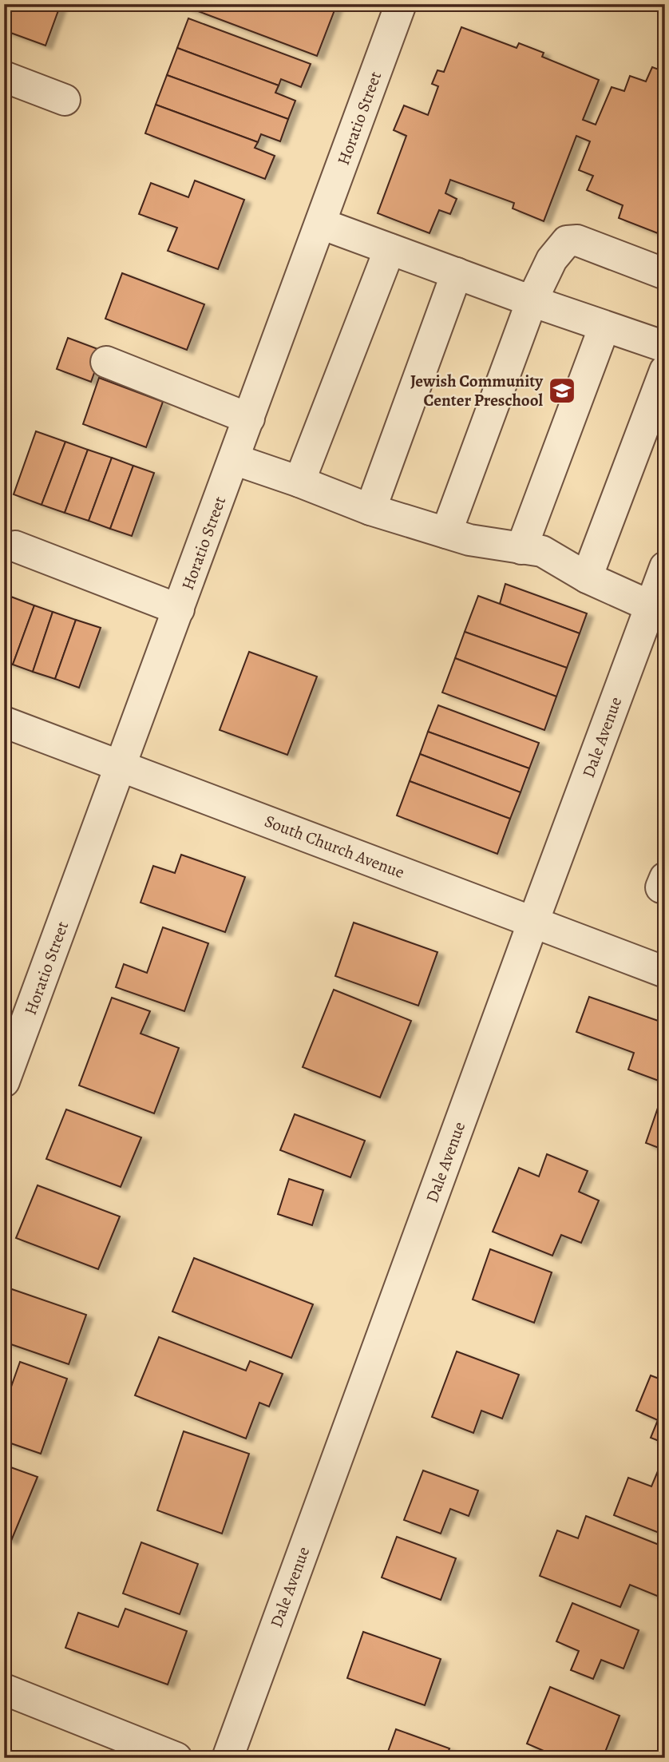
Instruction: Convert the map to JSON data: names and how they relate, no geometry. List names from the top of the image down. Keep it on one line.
{"streets":{"street":["Horatio Street","Dale Avenue","South Church Avenue"]},"crossings":[["Horatio Street","South Church Avenue"],["Dale Avenue","South Church Avenue"]],"places":{"school or university":["Jewish Community Center Preschool"]}}
